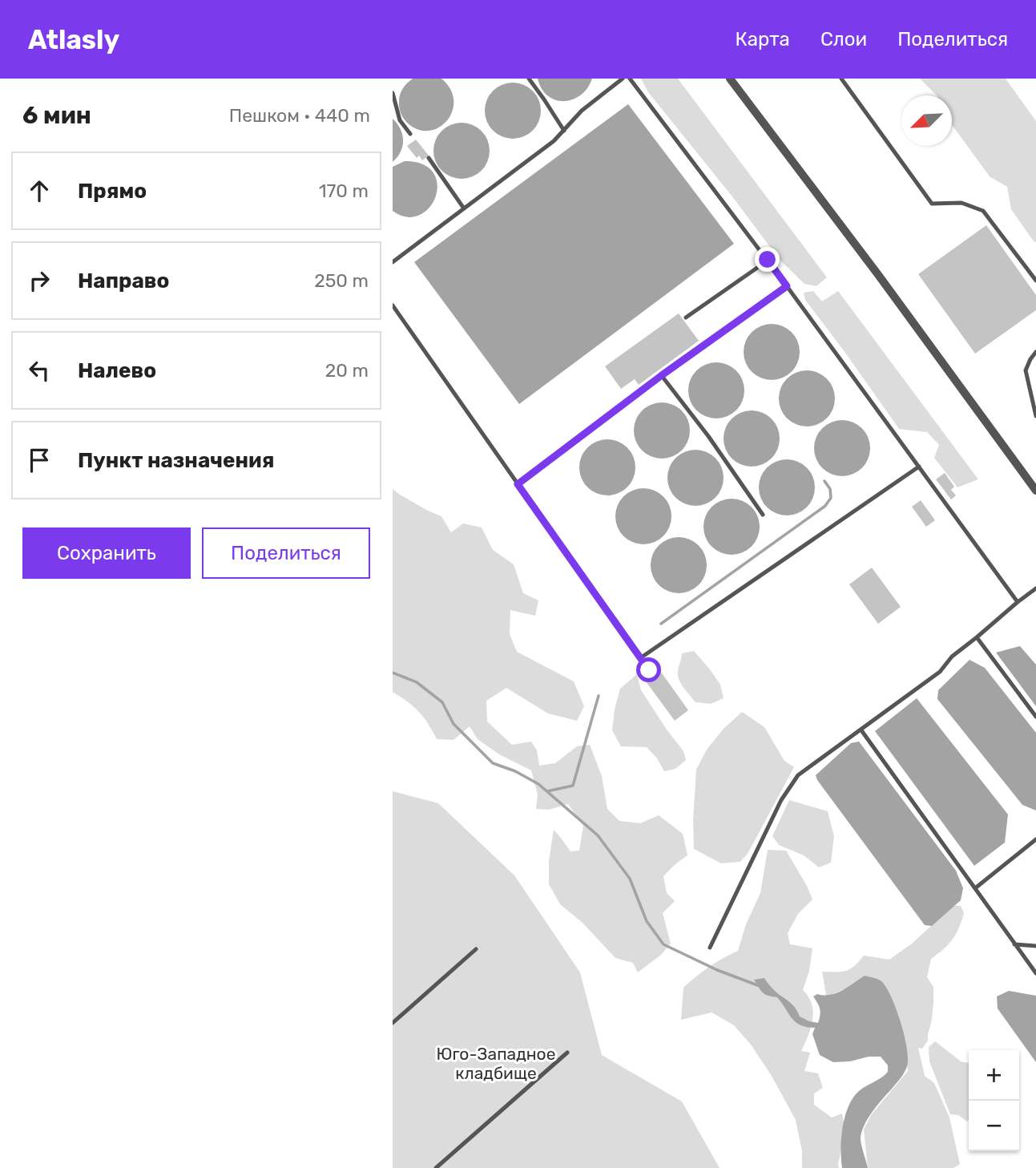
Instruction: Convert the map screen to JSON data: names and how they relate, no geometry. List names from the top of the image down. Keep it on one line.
{"parks":["Юго-Западное кладбище"],"north":"bottom left","page":{"header":"Atlasly","nav":["Карта","Слои","Поделиться"],"heading":["6 мин","Пешком · 440 m"],"list":[["Прямо","170 m"],["Направо","250 m"],["Налево","20 m"],"Пункт назначения"],"buttons":["Сохранить","Поделиться"],"map_buttons":["+","−"]}}
